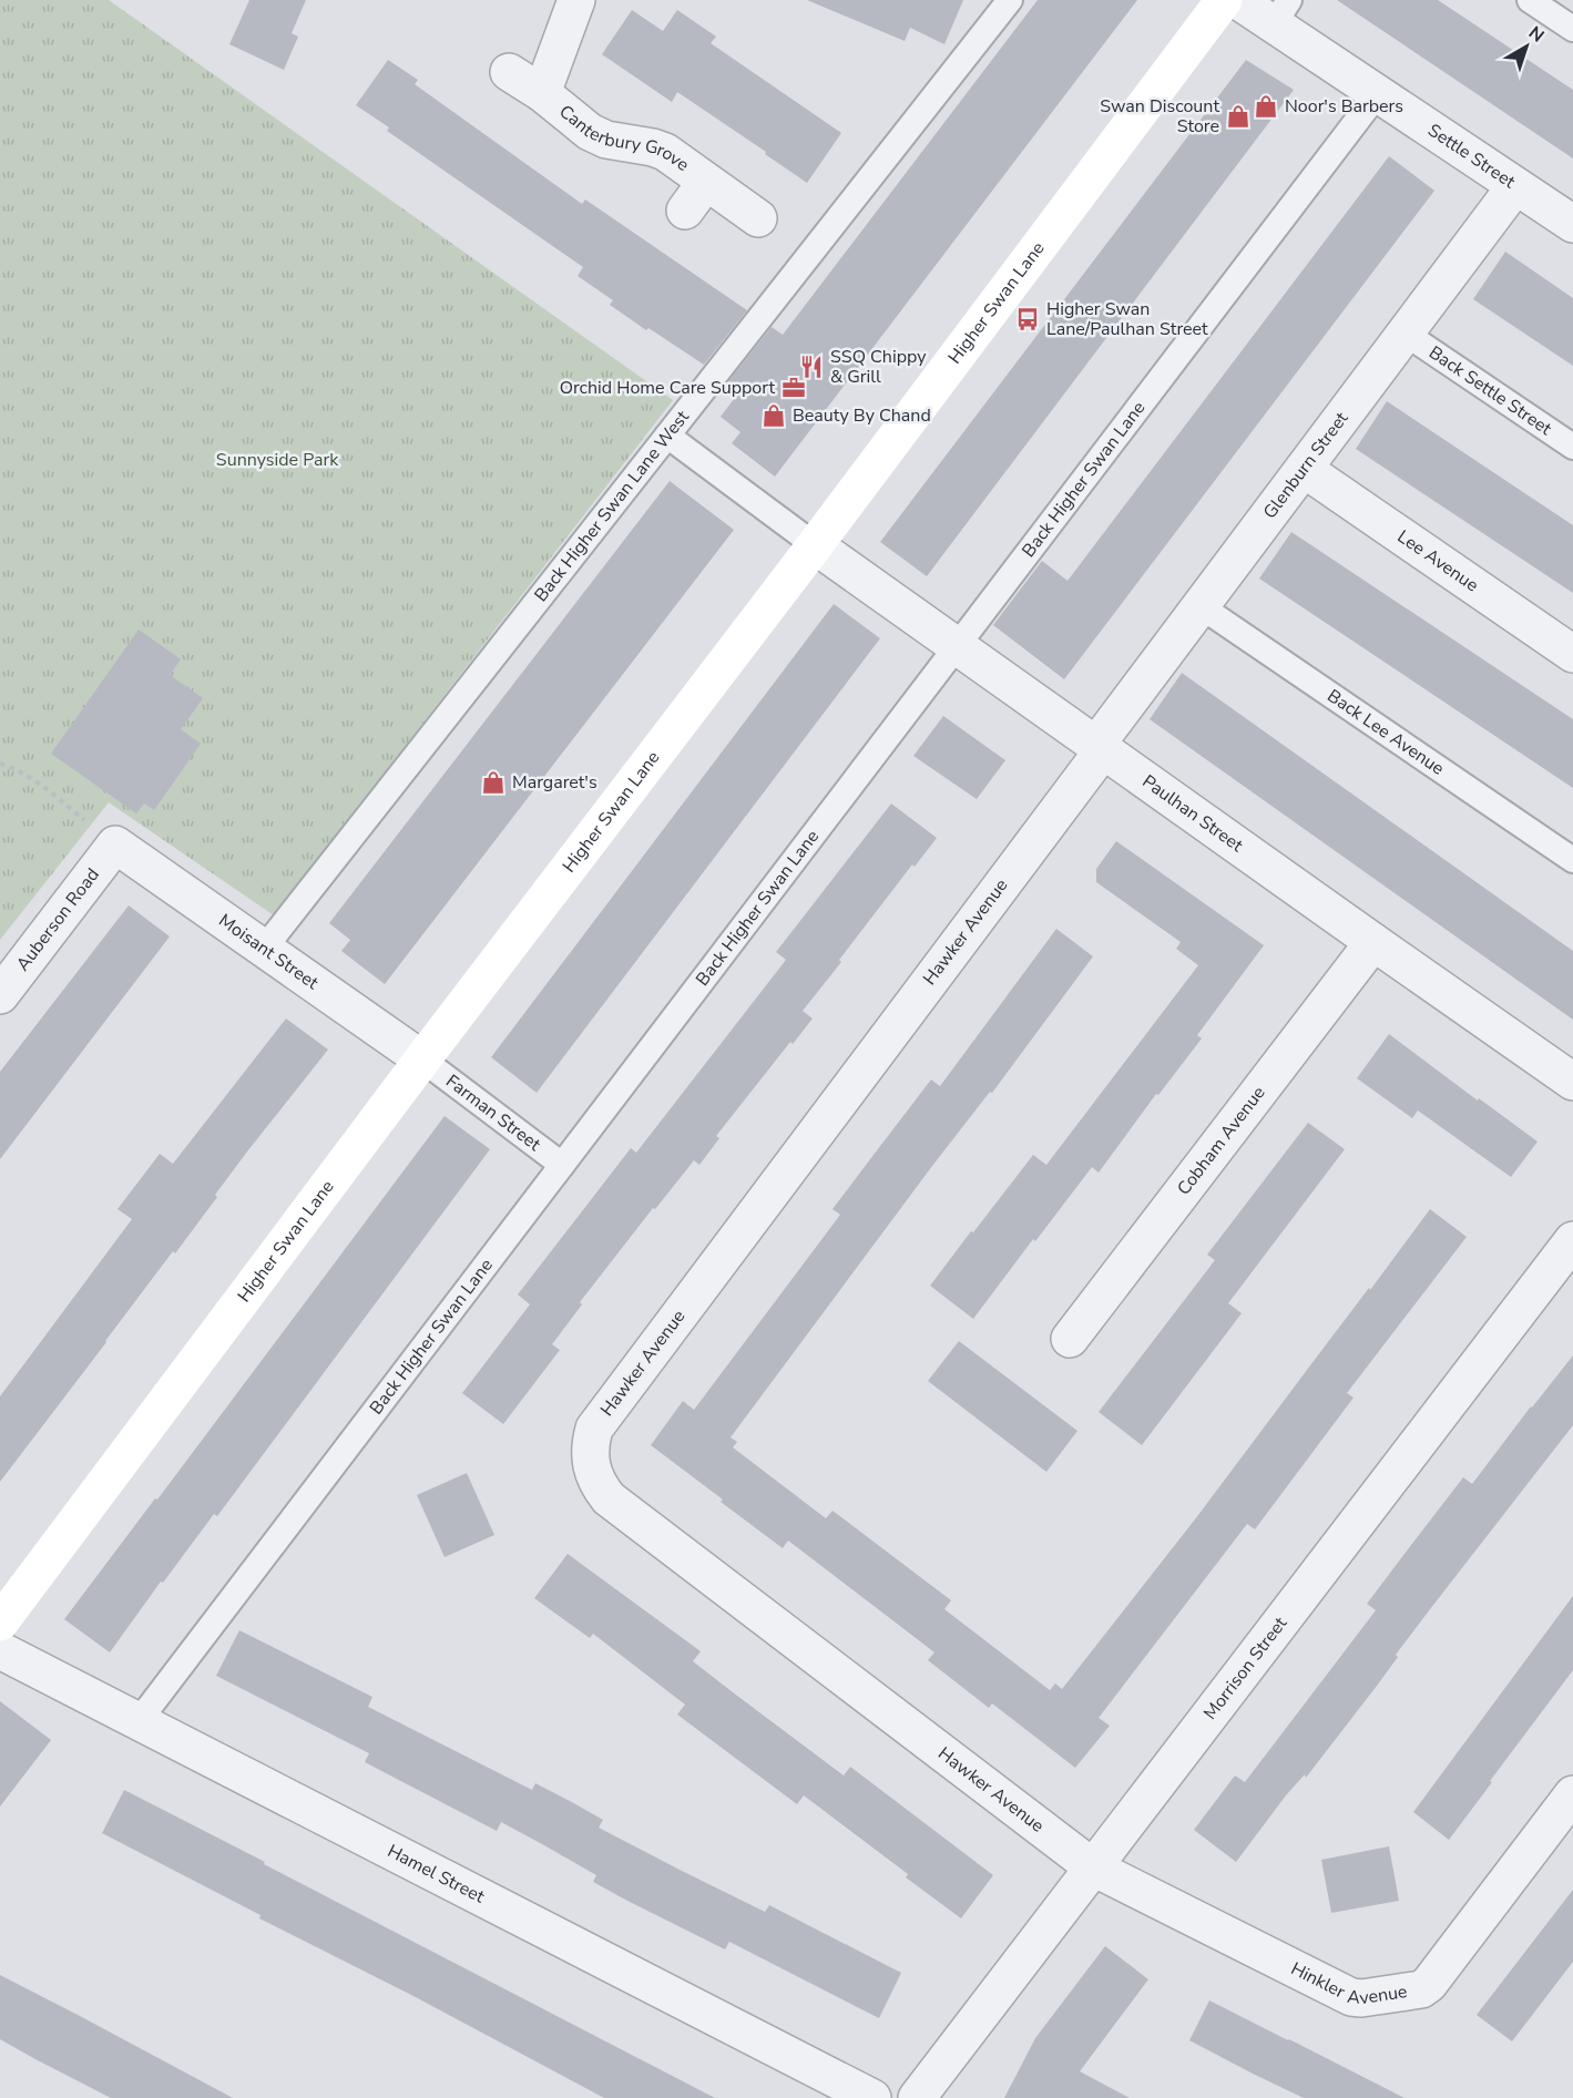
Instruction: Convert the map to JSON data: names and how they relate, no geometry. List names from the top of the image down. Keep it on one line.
{"streets":{"street":["Canterbury Grove","Settle Street","Higher Swan Lane","Glenburn Street","Lee Avenue","Paulhan Street","Auberson Road","Hawker Avenue","Moisant Street","Cobham Avenue","Morrison Street","Hamel Street","Hinkler Avenue"],"lane":["Back Settle Street","Back Higher Swan Lane","Back Higher Swan Lane West","Back Lee Avenue","Farman Street"]},"crossings":[["Settle Street","Higher Swan Lane"],["Settle Street","Glenburn Street"],["Settle Street","Back Higher Swan Lane"],["Higher Swan Lane","Paulhan Street"],["Higher Swan Lane","Moisant Street"],["Higher Swan Lane","Farman Street"],["Back Settle Street","Glenburn Street"],["Glenburn Street","Lee Avenue"],["Glenburn Street","Back Lee Avenue"],["Glenburn Street","Paulhan Street"],["Glenburn Street","Hawker Avenue"],["Back Higher Swan Lane","Paulhan Street"],["Back Higher Swan Lane","Farman Street"],["Back Higher Swan Lane","Hamel Street"],["Back Higher Swan Lane West","Moisant Street"],["Paulhan Street","Hawker Avenue"],["Paulhan Street","Cobham Avenue"],["Auberson Road","Moisant Street"],["Hawker Avenue","Morrison Street"],["Hawker Avenue","Hinkler Avenue"],["Moisant Street","Farman Street"],["Morrison Street","Hinkler Avenue"]],"parks":["Sunnyside Park"],"places":{"shop":["Noor's Barbers","Swan Discount Store","Beauty By Chand","Margaret's"],"bus stop":["Higher Swan Lane/Paulhan Street"],"restaurant":["SSQ Chippy & Grill"],"office":["Orchid Home Care Support"]},"north":"top right"}
